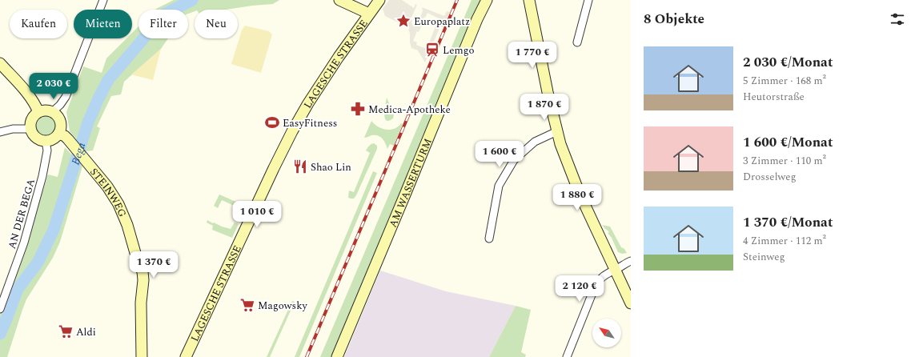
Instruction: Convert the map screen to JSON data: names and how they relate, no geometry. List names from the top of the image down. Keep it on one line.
{"streets":{"street":["LAGESCHE STRASSE","AM WASSERTURM","STEINWEG","AN DER BEGA"]},"crossings":[["STEINWEG","AN DER BEGA"]],"water":["Bega"],"places":{"place":["Europaplatz"],"station":["Lemgo"],"pharmacy":["Medica-Apotheke"],"sports":["EasyFitness"],"restaurant":["Shao Lin"],"supermarket":["Magowsky","Aldi"]},"north":"top left","page":{"heading":"8 Objekte","chip":["Kaufen","Mieten","Filter","Neu"],"list":[{"name":"2 030 €/Monat","note":"5 Zimmer · 168 m² · Heutorstraße"},{"name":"1 600 €/Monat","note":"3 Zimmer · 110 m² · Drosselweg"},{"name":"1 370 €/Monat","note":"4 Zimmer · 112 m² · Steinweg"}],"price":["1 770 €","2 030 €","1 870 €","1 600 €","1 880 €","1 010 €","1 370 €","2 120 €"]}}
